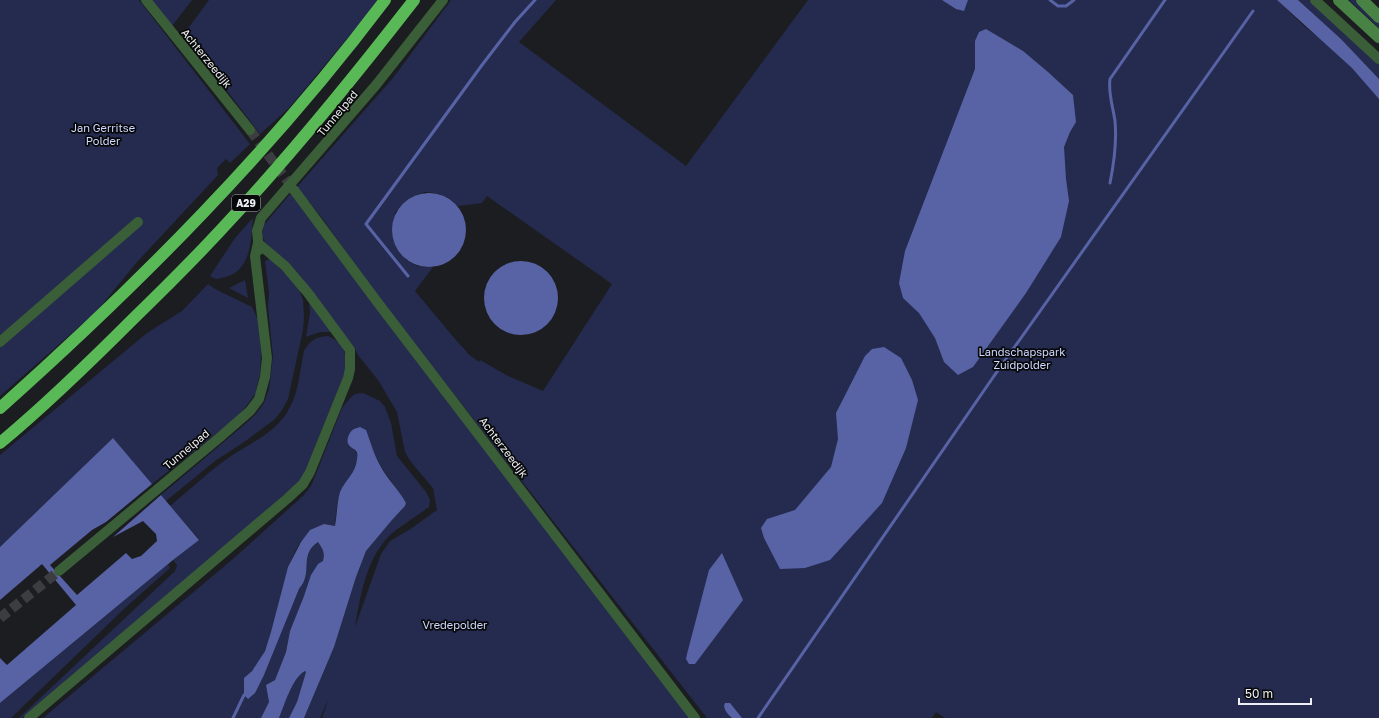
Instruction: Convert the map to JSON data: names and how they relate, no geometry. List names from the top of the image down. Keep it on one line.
{"streets":{"highway":["A29"],"street":["Achterzeedijk","Tunnelpad"]},"parks":["Jan Gerritse Polder","Landschapspark Zuidpolder","Vredepolder"],"scale_bar":"50 m"}
